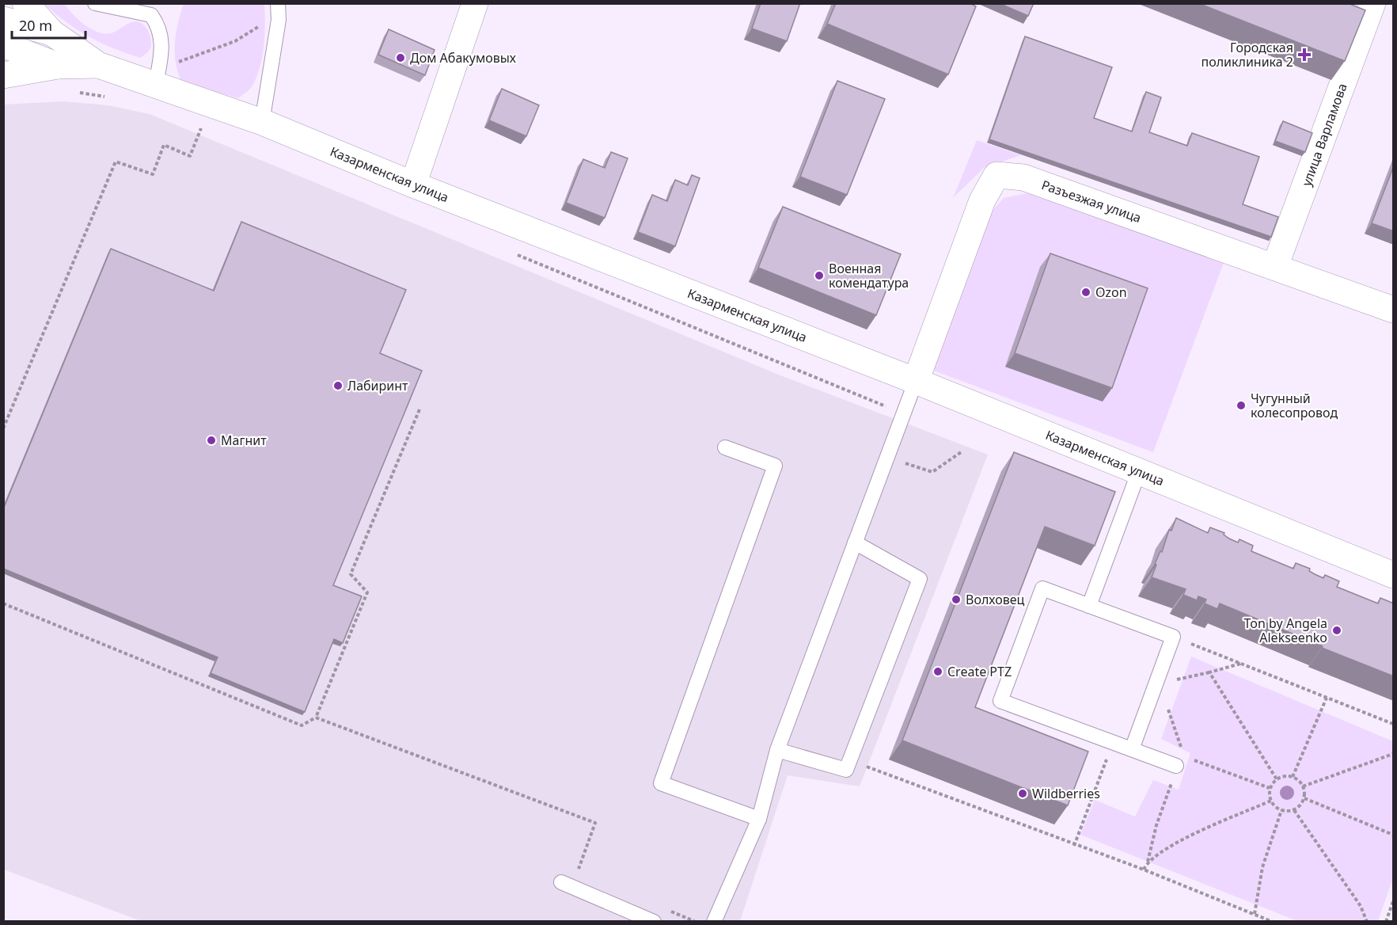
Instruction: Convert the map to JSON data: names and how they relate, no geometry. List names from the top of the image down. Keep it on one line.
{"streets":{"street":["улица Варламова","Казарменская улица","Разъезжая улица"]},"crossings":[["улица Варламова","Разъезжая улица"],["Казарменская улица","Разъезжая улица"]],"places":{"health":["Городская поликлиника 2"],"other":["Дом Абакумовых","Военная комендатура","Ozon","Лабиринт","Чугунный колесопровод","Магнит","Волховец","Ton by Angela Alekseenko","Create PTZ","Wildberries"]},"scale_bar":"20 m"}
